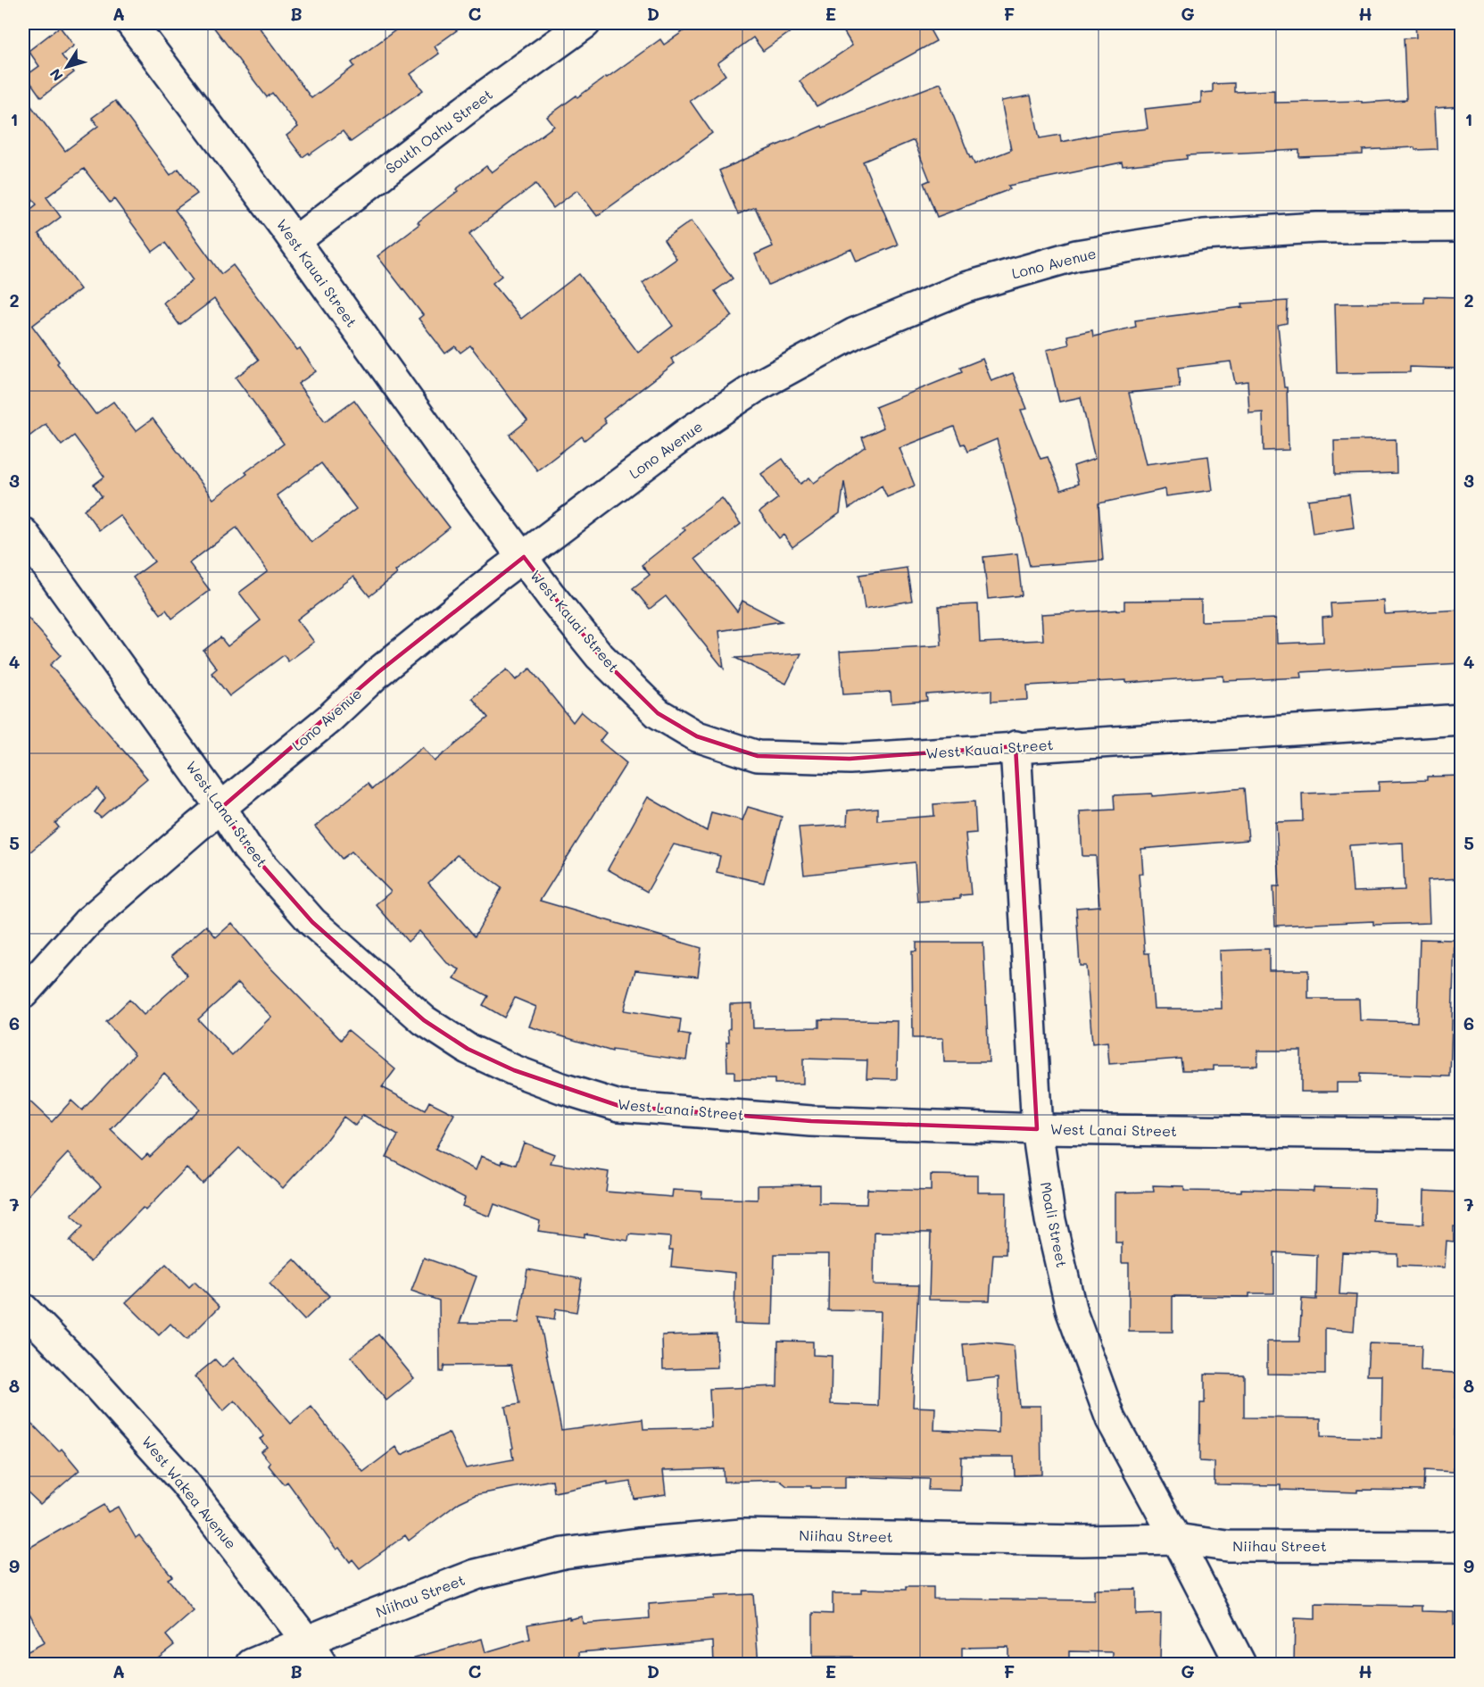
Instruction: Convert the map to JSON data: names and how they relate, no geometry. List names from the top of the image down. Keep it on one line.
{"streets":{"street":["South Oahu Street","Lono Avenue","West Kauai Street","West Lanai Street","Moali Street","West Wakea Avenue","Niihau Street"]},"crossings":[["South Oahu Street","West Kauai Street"],["Lono Avenue","West Kauai Street"],["Lono Avenue","West Lanai Street"],["West Kauai Street","Moali Street"],["West Lanai Street","Moali Street"],["Moali Street","Niihau Street"],["West Wakea Avenue","Niihau Street"]],"north":"bottom left","grid":{"columns":["A","B","C","D","E","F","G","H"],"rows":["1","2","3","4","5","6","7","8","9"]}}
